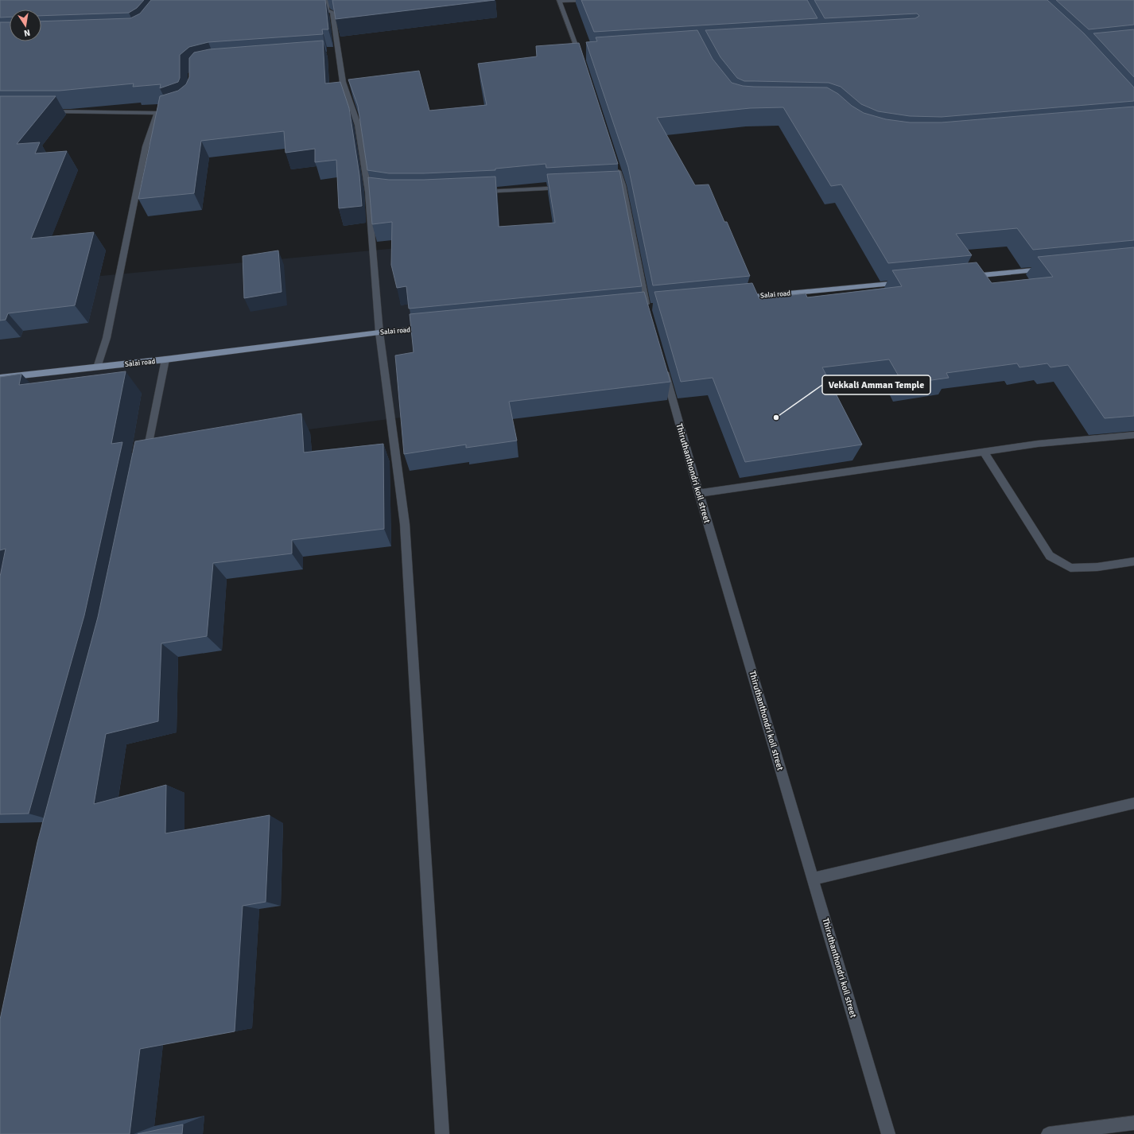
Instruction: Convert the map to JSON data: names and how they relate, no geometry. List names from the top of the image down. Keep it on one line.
{"streets":{"main road":["Salai road"],"street":["Thiruthanthondri koil street"]},"places":["Vekkali Amman Temple"],"north":"bottom"}
